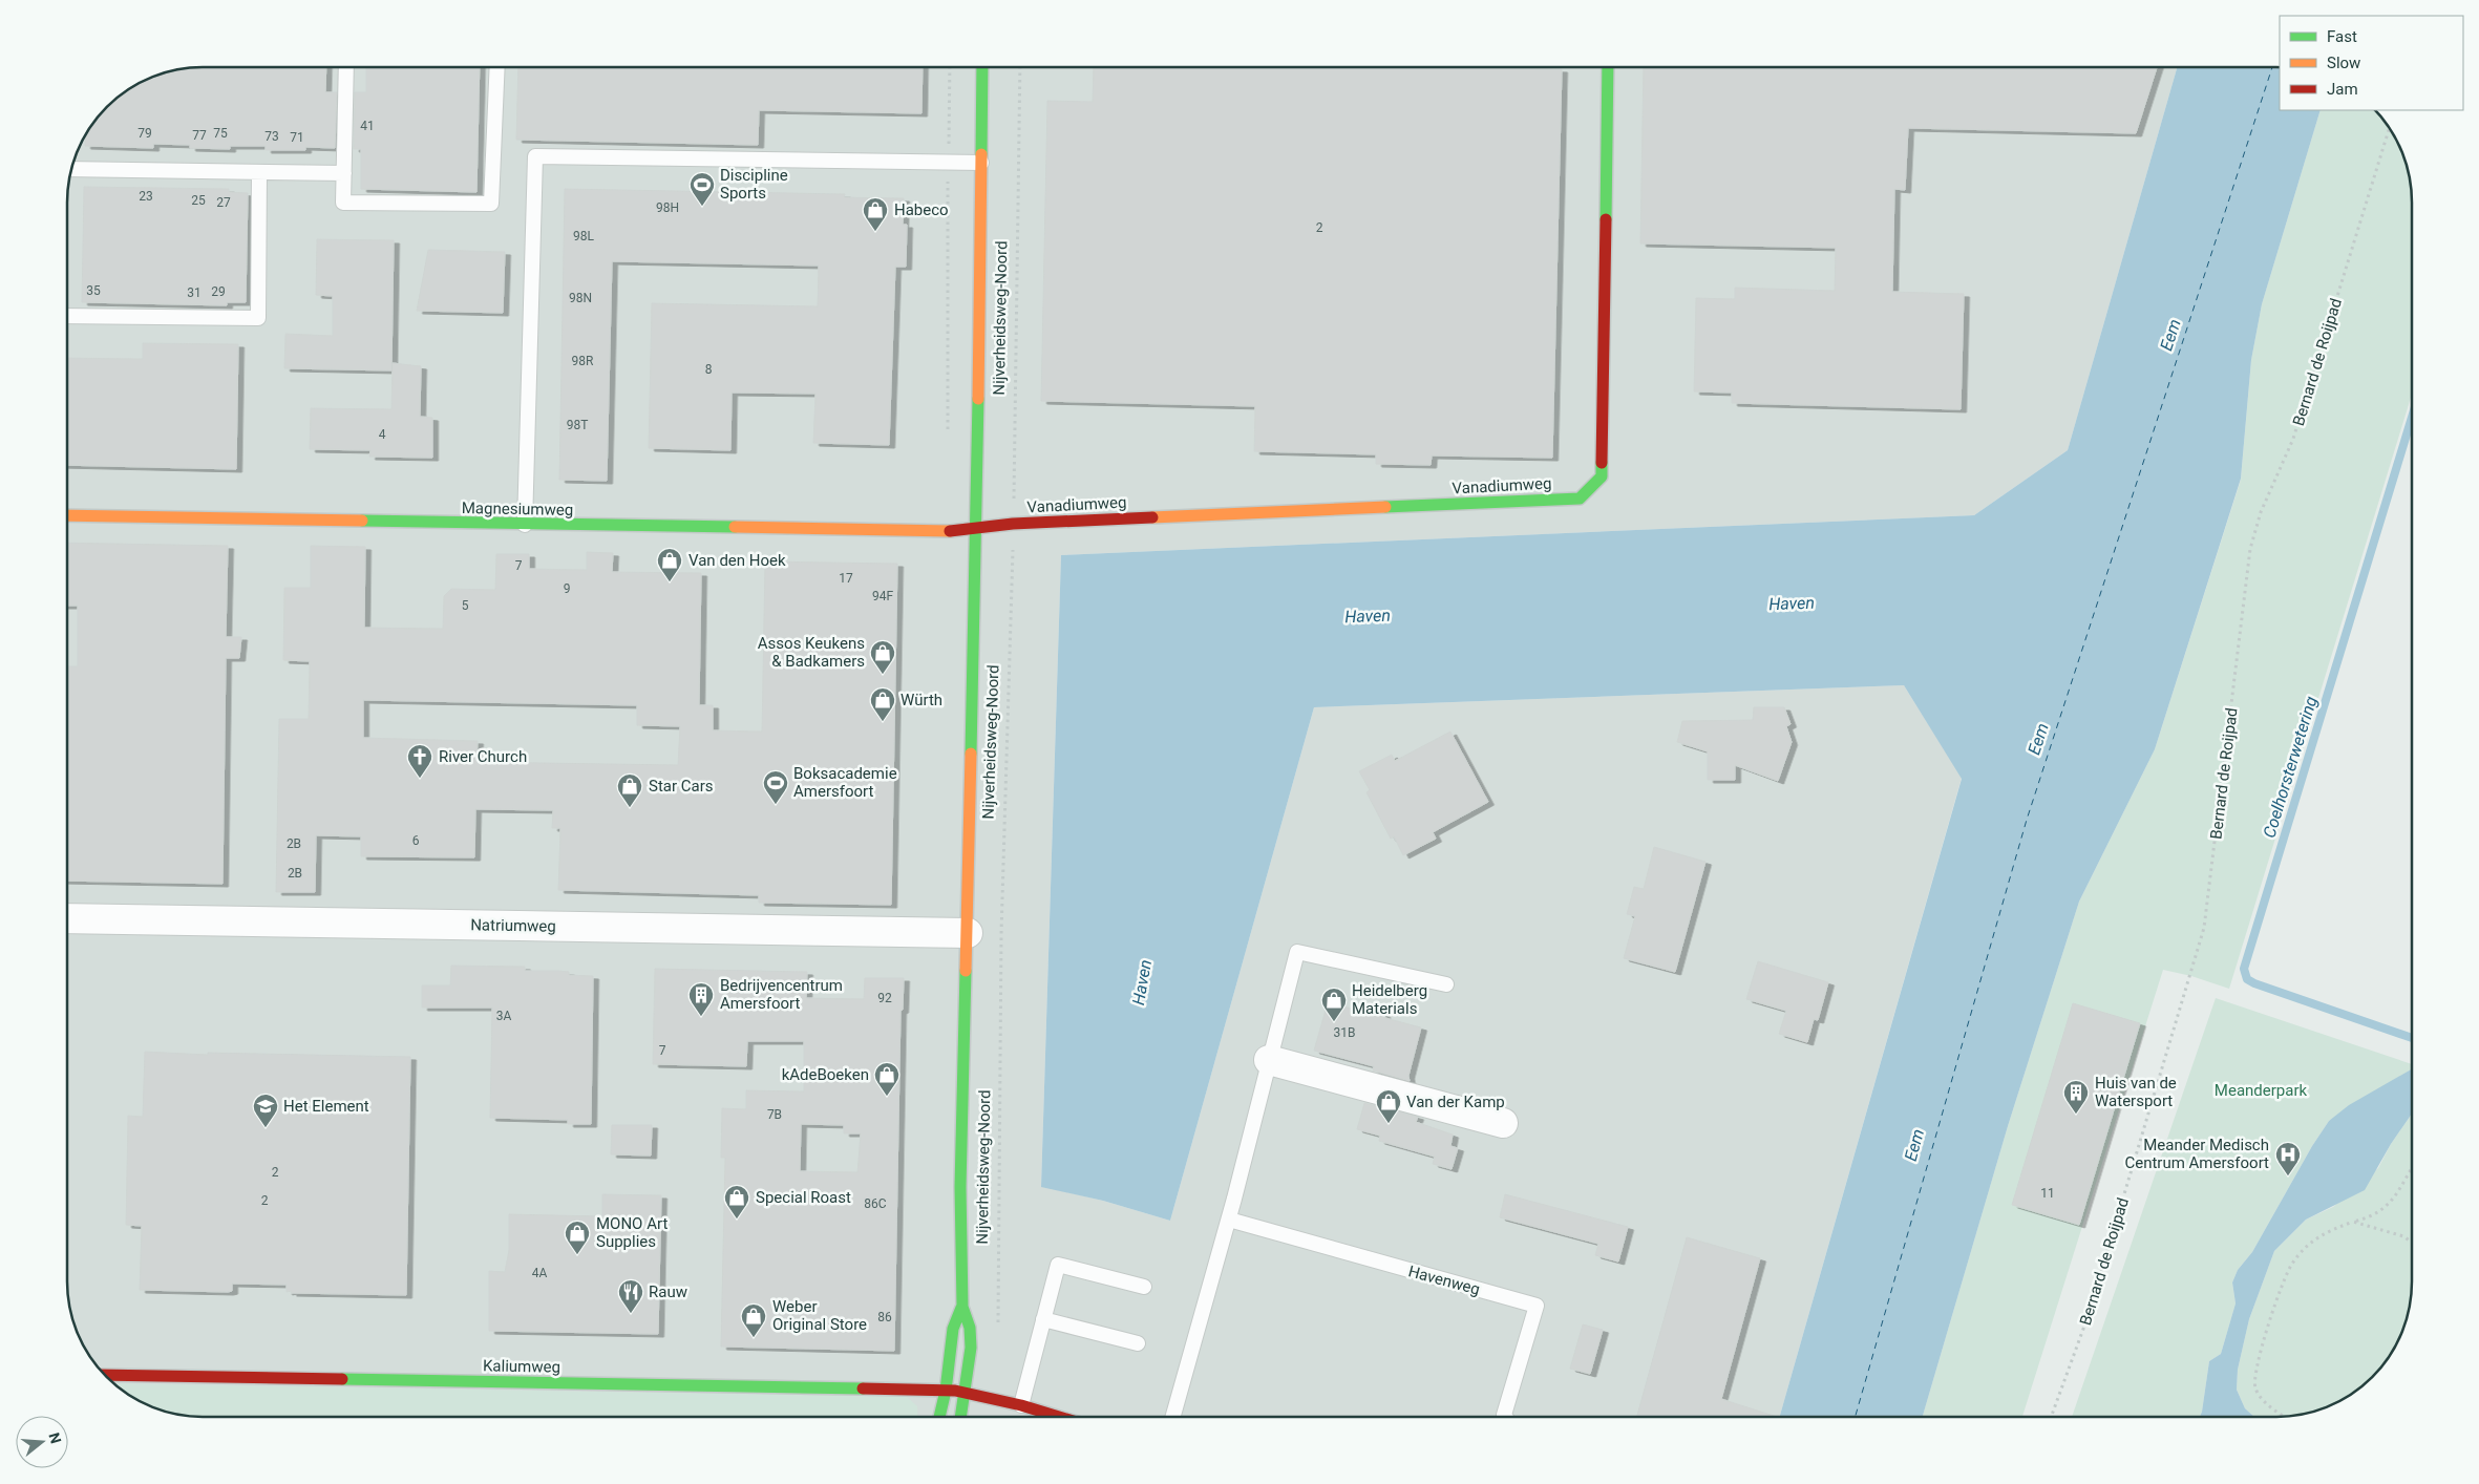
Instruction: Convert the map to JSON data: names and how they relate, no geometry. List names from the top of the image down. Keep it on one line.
{"streets":{"street":["Nijverheidsweg-Noord","Vanadiumweg","Magnesiumweg","Natriumweg","Kaliumweg"],"lane":["Havenweg"],"path":["Bernard de Roijpad"]},"crossings":[["Nijverheidsweg-Noord","Vanadiumweg"],["Nijverheidsweg-Noord","Magnesiumweg"],["Nijverheidsweg-Noord","Natriumweg"],["Nijverheidsweg-Noord","Kaliumweg"],["Vanadiumweg","Magnesiumweg"]],"water":["Eem","Haven","Coelhorsterwetering"],"parks":["Meanderpark"],"places":{"sports":["Discipline Sports","Boksacademie Amersfoort"],"shop":["Habeco","Van den Hoek","Assos Keukens & Badkamers","Würth","Star Cars","Heidelberg Materials","kAdeBoeken","Van der Kamp","Special Roast","MONO Art Supplies","Weber Original Store"],"church":["River Church"],"building":["Bedrijvencentrum Amersfoort","Huis van de Watersport"],"school or university":["Het Element"],"hospital":["Meander Medisch Centrum Amersfoort"],"restaurant":["Rauw"]},"house_numbers":["41","79","75","77","73","71","23","25","27","98H","2","98L","35","29","31","98N","98R","8","98T","4","7","17","9","94F","5","6","2B","2B","92","3A","31B","7","7B","2","11","2","86C","4A","86"],"legend":["Fast","Slow","Jam"],"north":"right"}
